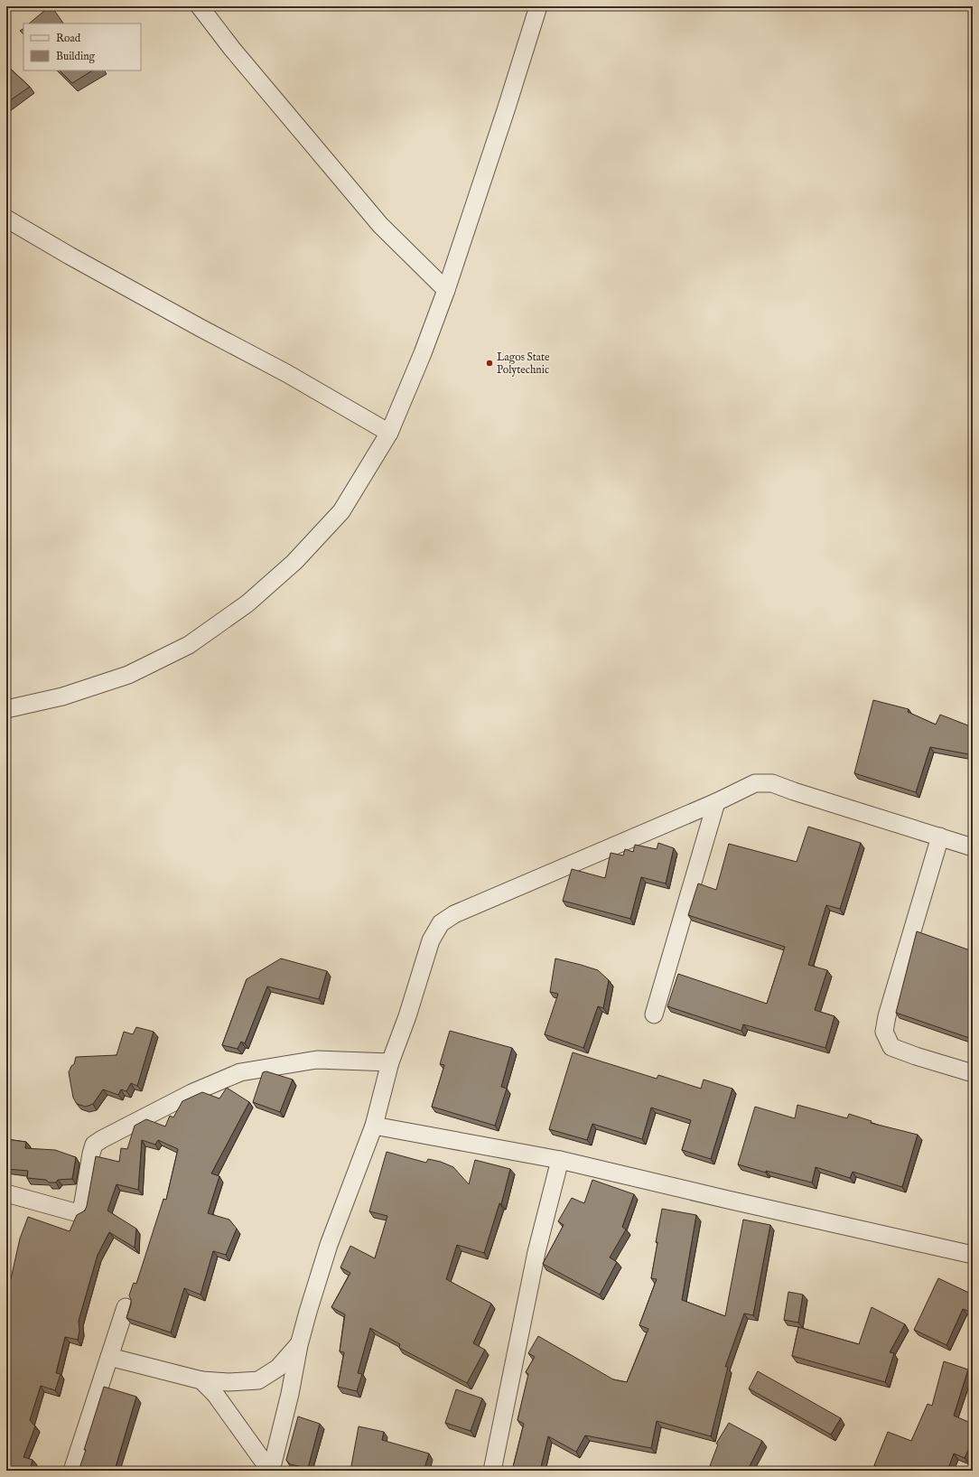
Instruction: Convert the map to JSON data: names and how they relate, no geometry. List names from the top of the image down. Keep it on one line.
{"places":["Lagos State Polytechnic"],"legend":["Road","Building"]}
